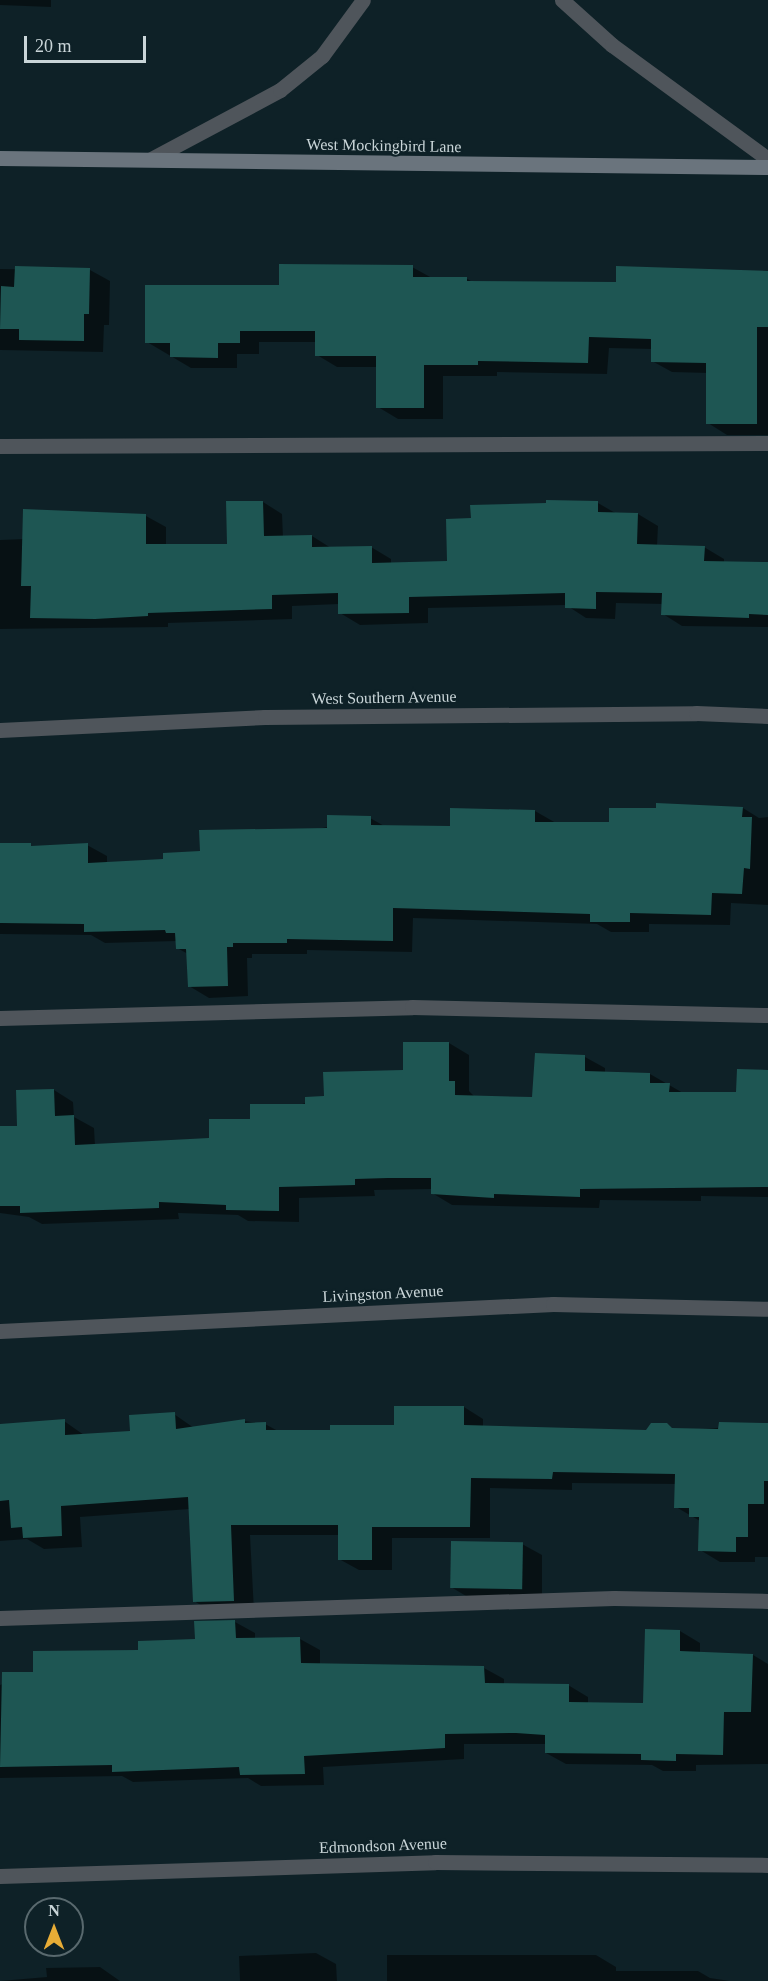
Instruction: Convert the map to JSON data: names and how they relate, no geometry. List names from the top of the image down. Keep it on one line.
{"streets":{"main road":["West Mockingbird Lane"],"street":["West Southern Avenue","Livingston Avenue","Edmondson Avenue"]},"scale_bar":"20 m","north":"top"}
